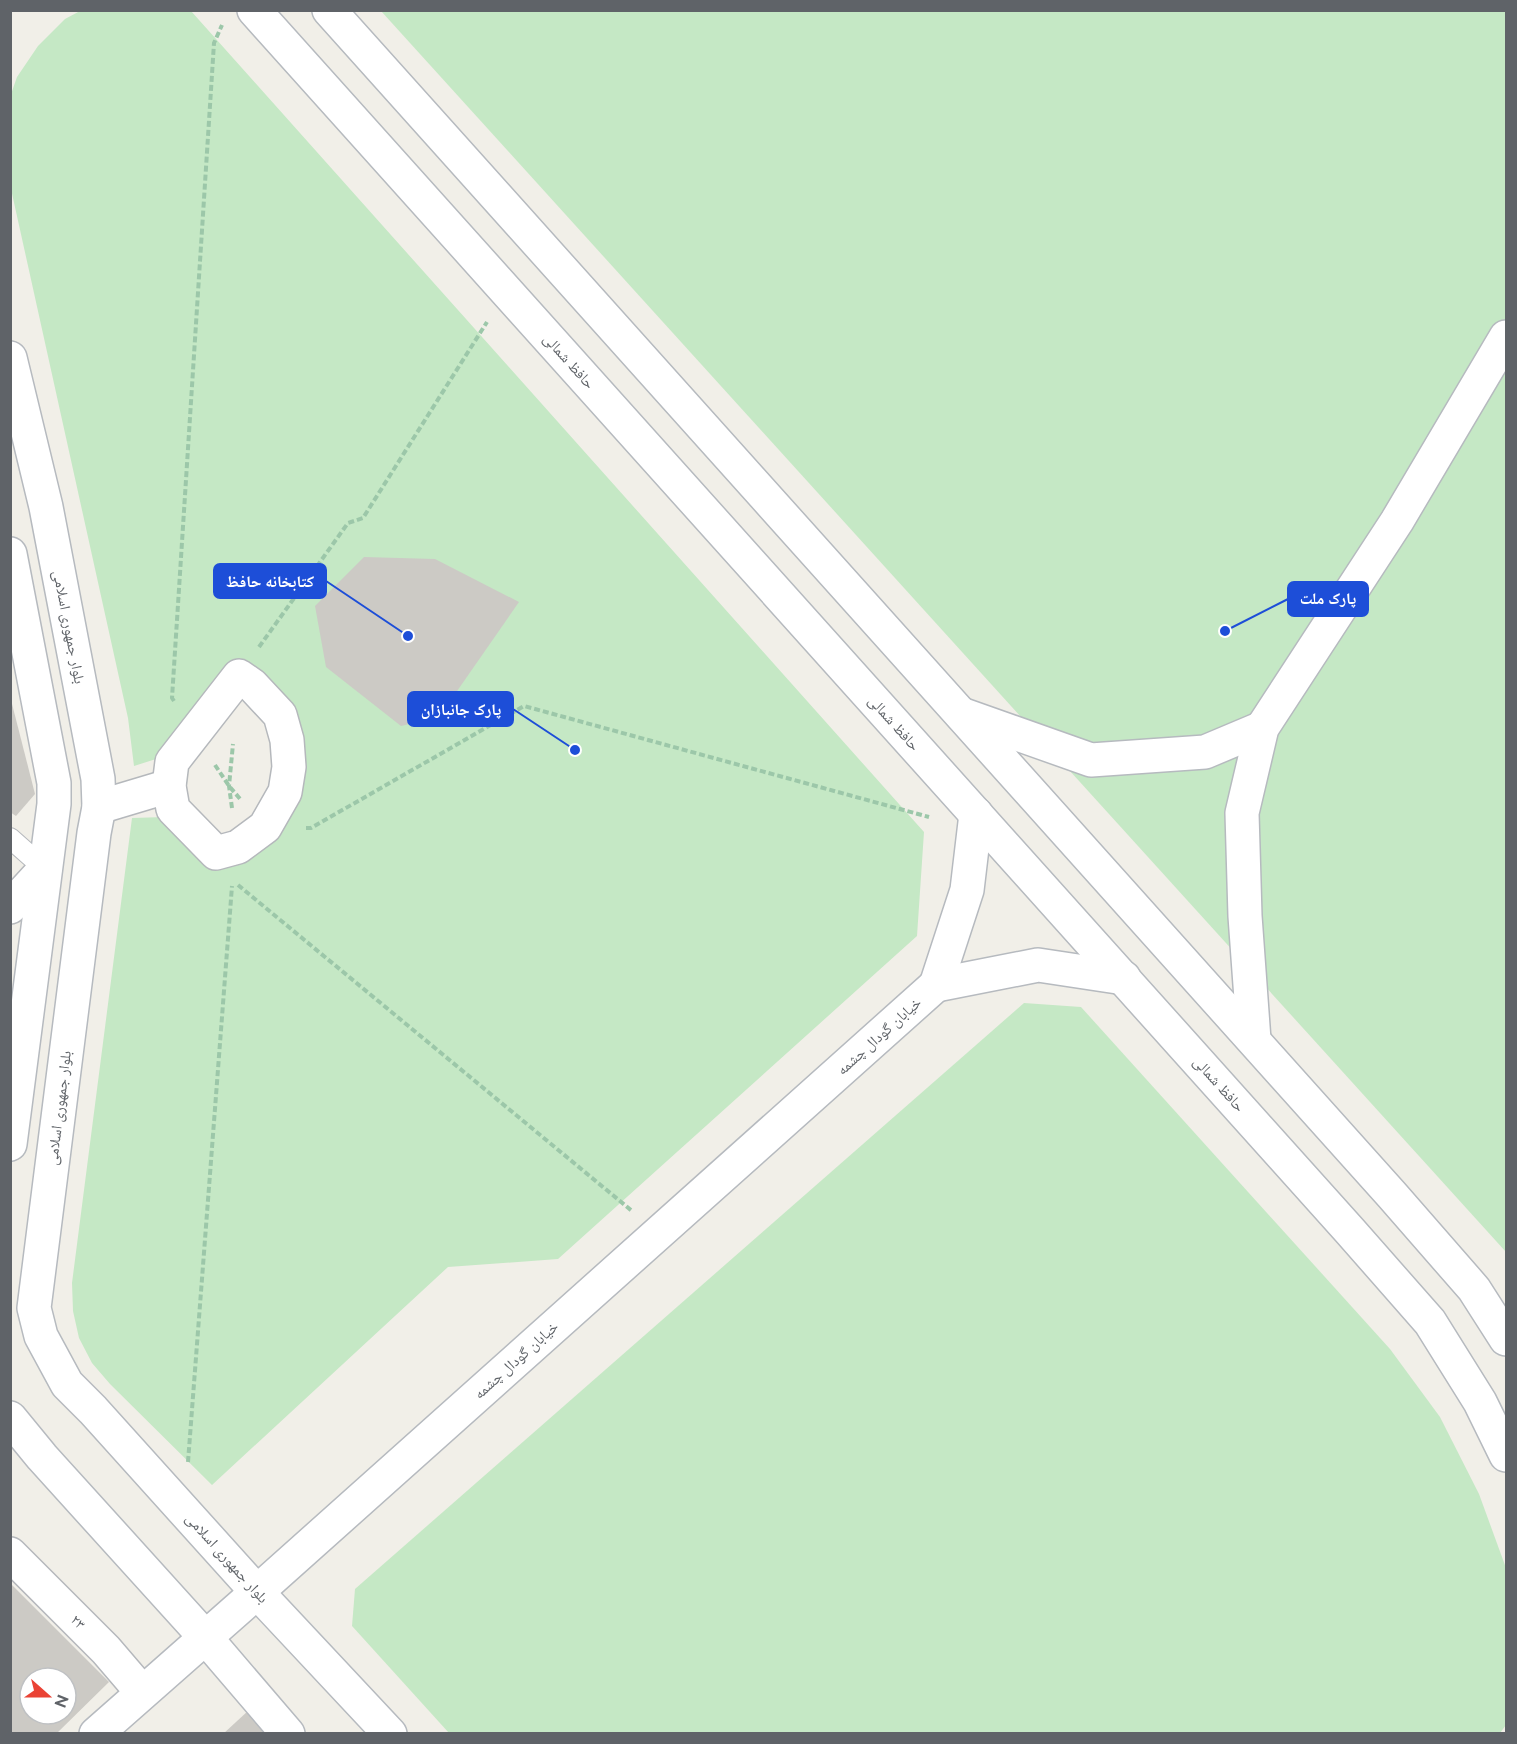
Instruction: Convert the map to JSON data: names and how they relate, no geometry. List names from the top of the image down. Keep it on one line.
{"streets":{"main road":["حافظ شمالی","بلوار جمهوری اسلامی","خیابان گودال چشمه","۲۳"]},"crossings":[["بلوار جمهوری اسلامی","خیابان گودال چشمه"],["خیابان گودال چشمه","۲۳"]],"places":["پارک ملت","کتابخانه حافظ","پارک جانبازان"],"north":"right"}
